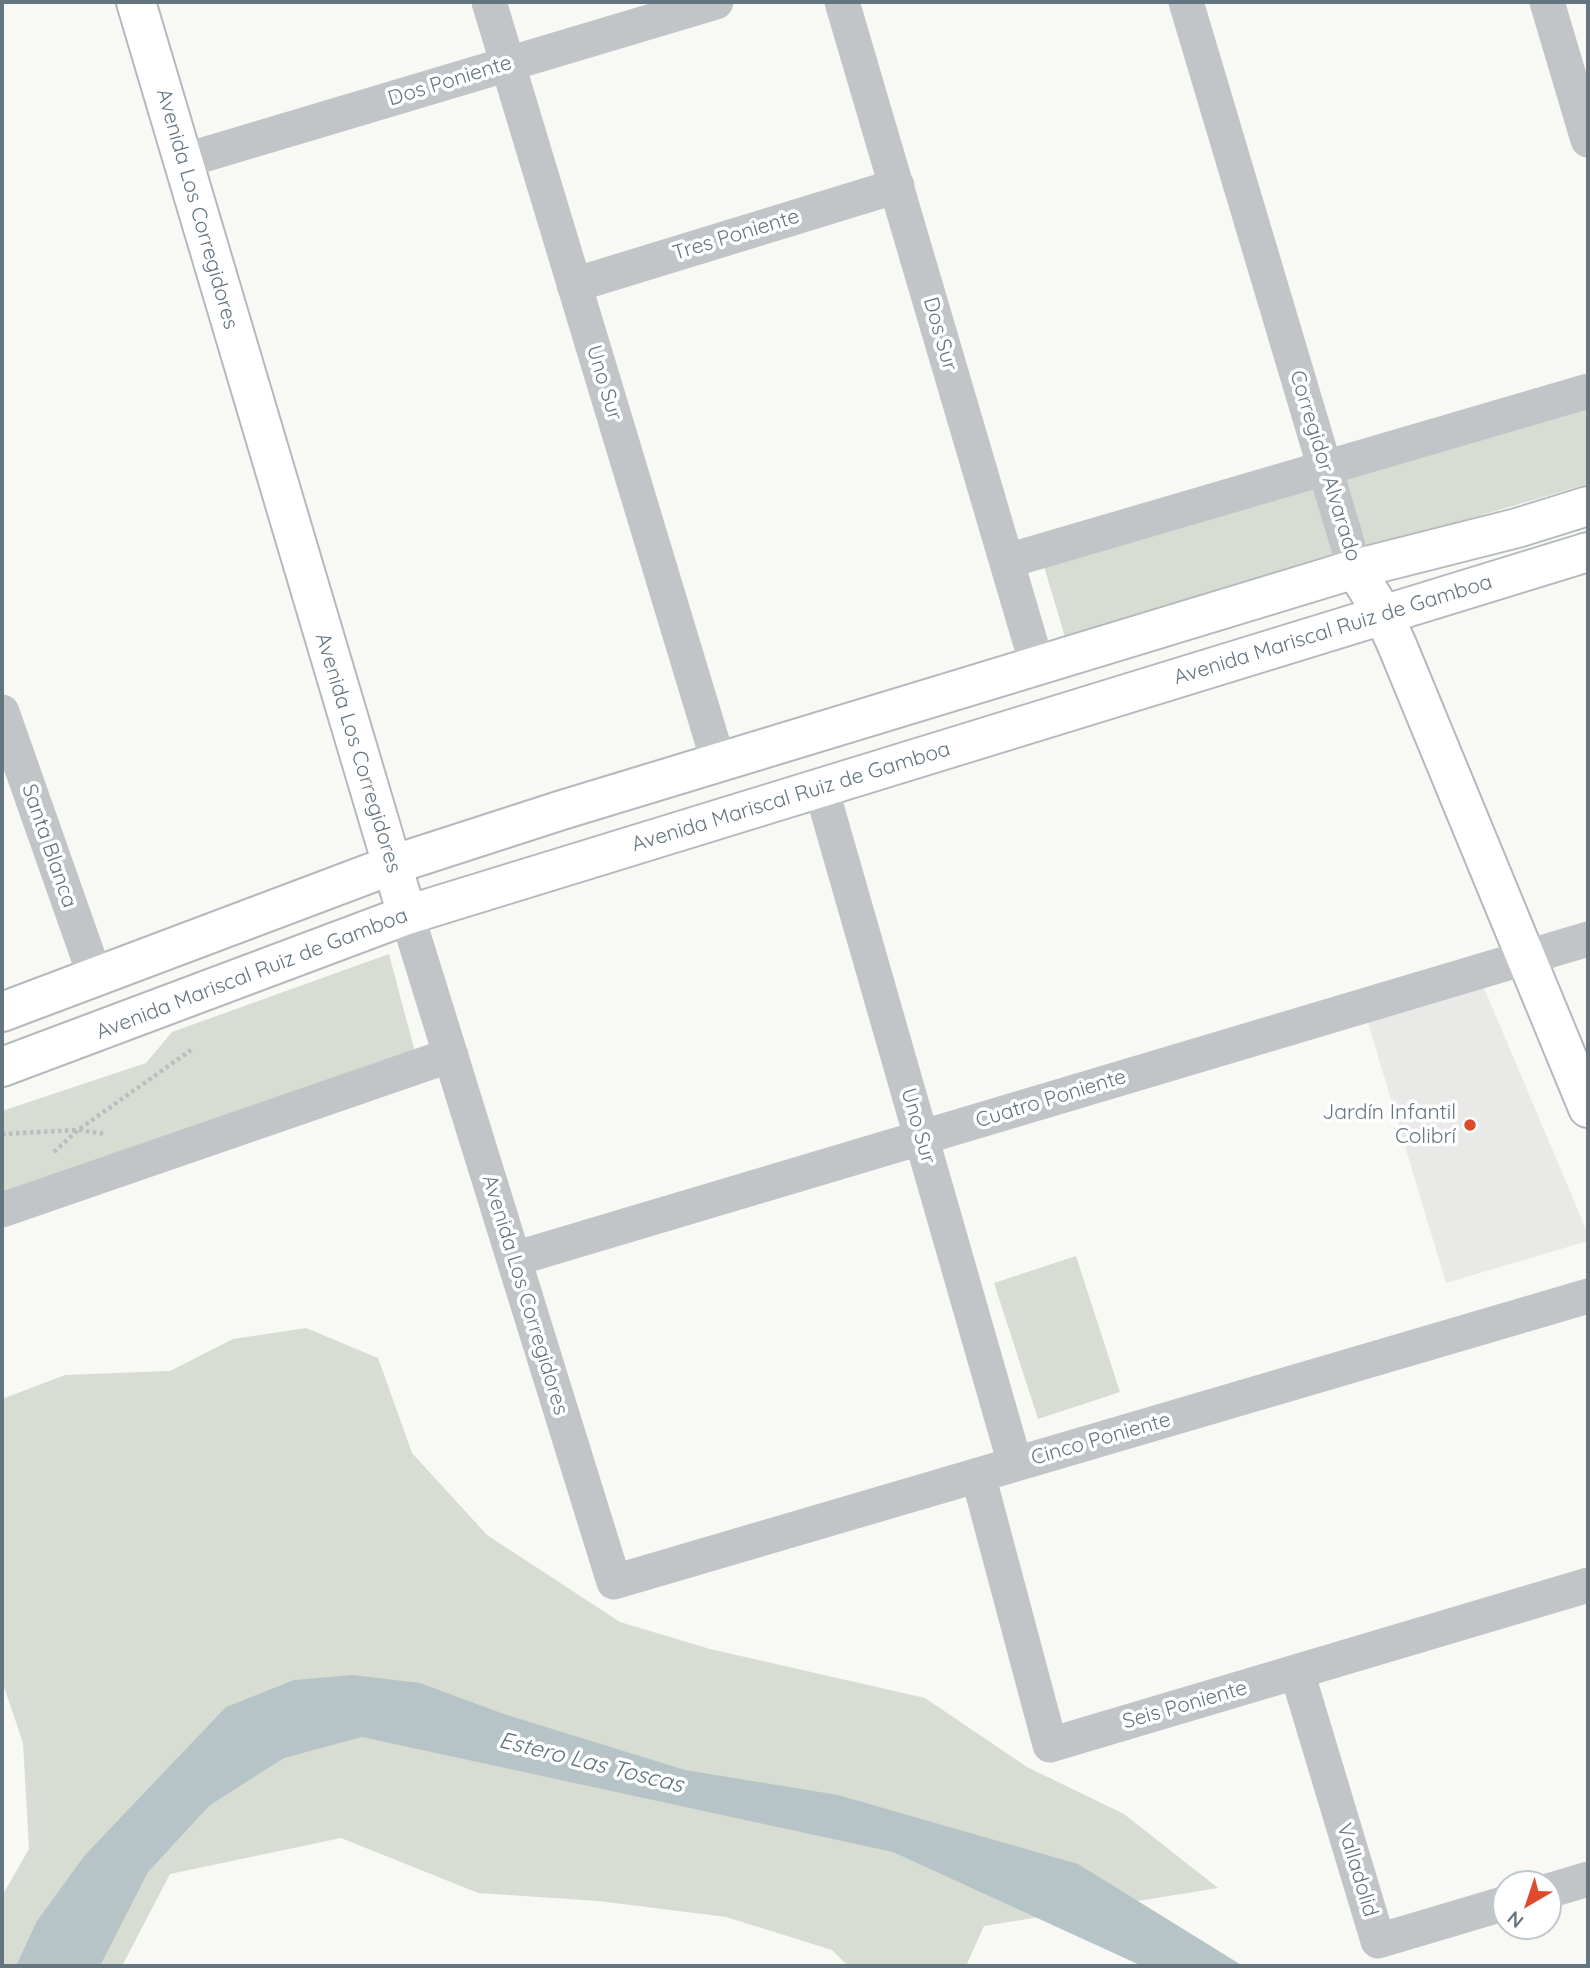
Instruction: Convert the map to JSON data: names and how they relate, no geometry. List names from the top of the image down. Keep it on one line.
{"streets":{"main road":["Avenida Los Corregidores","Corregidor Alvarado","Avenida Mariscal Ruiz de Gamboa"],"street":["Dos Poniente","Tres Poniente","Dos Sur","Uno Sur","Santa Blanca","Cuatro Poniente","Cinco Poniente","Seis Poniente","Valladolid"]},"crossings":[["Dos Poniente","Avenida Los Corregidores"],["Dos Poniente","Uno Sur"],["Avenida Los Corregidores","Avenida Mariscal Ruiz de Gamboa"],["Avenida Los Corregidores","Cuatro Poniente"],["Avenida Los Corregidores","Cinco Poniente"],["Tres Poniente","Dos Sur"],["Tres Poniente","Uno Sur"],["Uno Sur","Avenida Mariscal Ruiz de Gamboa"],["Uno Sur","Cuatro Poniente"],["Uno Sur","Cinco Poniente"],["Corregidor Alvarado","Avenida Mariscal Ruiz de Gamboa"],["Corregidor Alvarado","Cuatro Poniente"],["Cinco Poniente","Seis Poniente"],["Seis Poniente","Valladolid"]],"water":["Estero Las Toscas"],"places":["Jardín Infantil Colibrí"],"north":"bottom left"}
